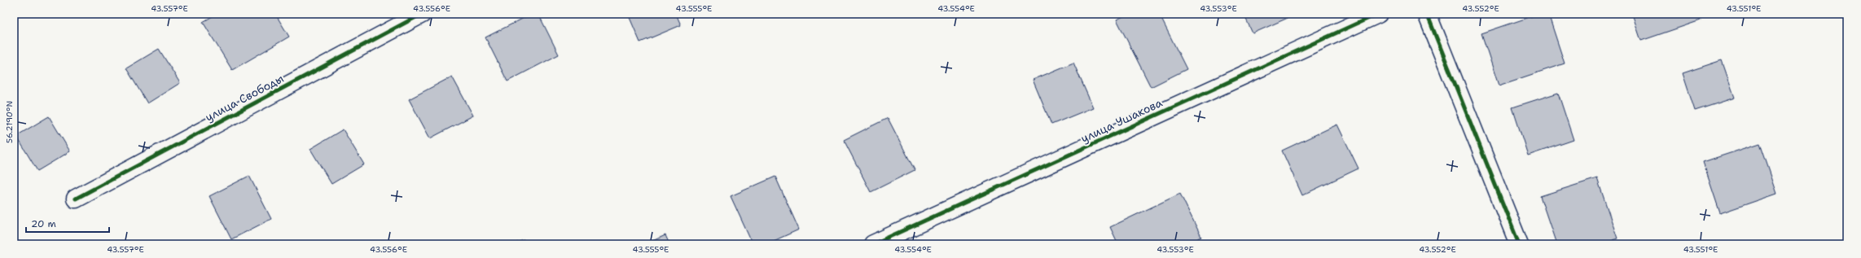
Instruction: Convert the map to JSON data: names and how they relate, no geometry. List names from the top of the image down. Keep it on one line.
{"streets":{"street":["улица Свободы","улица Ушакова"]},"scale_bar":"20 m","coordinates":["43.557°E","43.556°E","43.555°E","43.554°E","43.553°E","43.552°E","43.551°E","56.2190°N"]}
